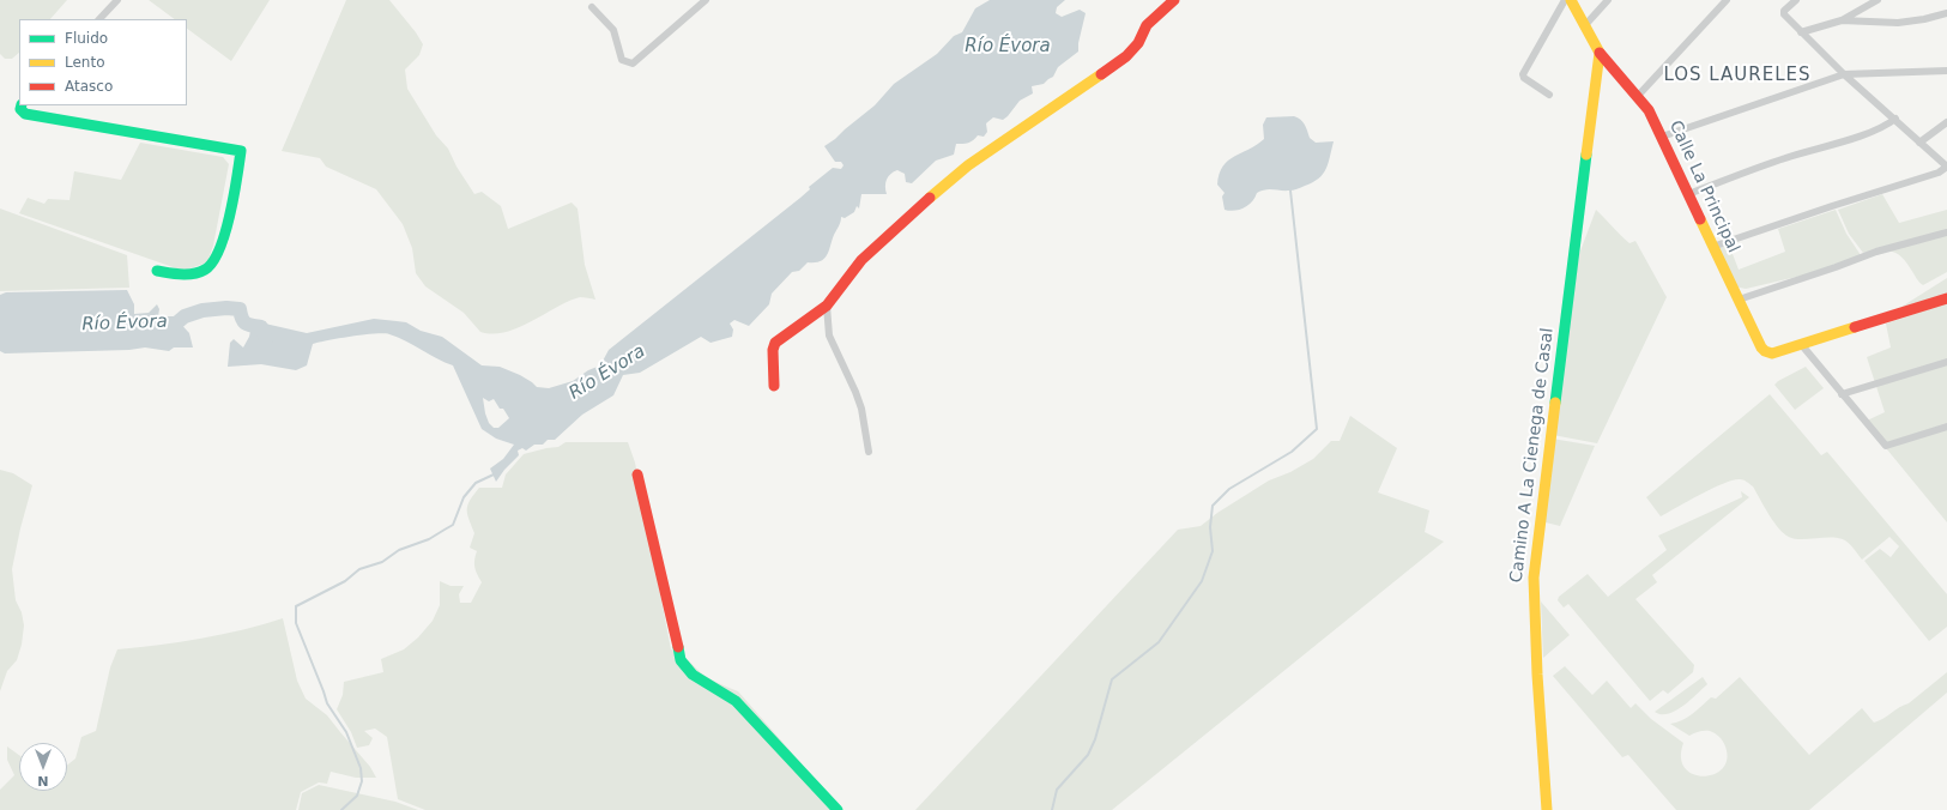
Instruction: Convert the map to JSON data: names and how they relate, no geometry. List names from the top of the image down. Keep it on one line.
{"streets":{"street":["Calle La Principal","Camino A La Cienega de Casal"]},"crossings":[["Calle La Principal","Camino A La Cienega de Casal"]],"districts":["LOS LAURELES"],"water":["Río Évora"],"legend":["Fluido","Lento","Atasco"],"north":"bottom"}
